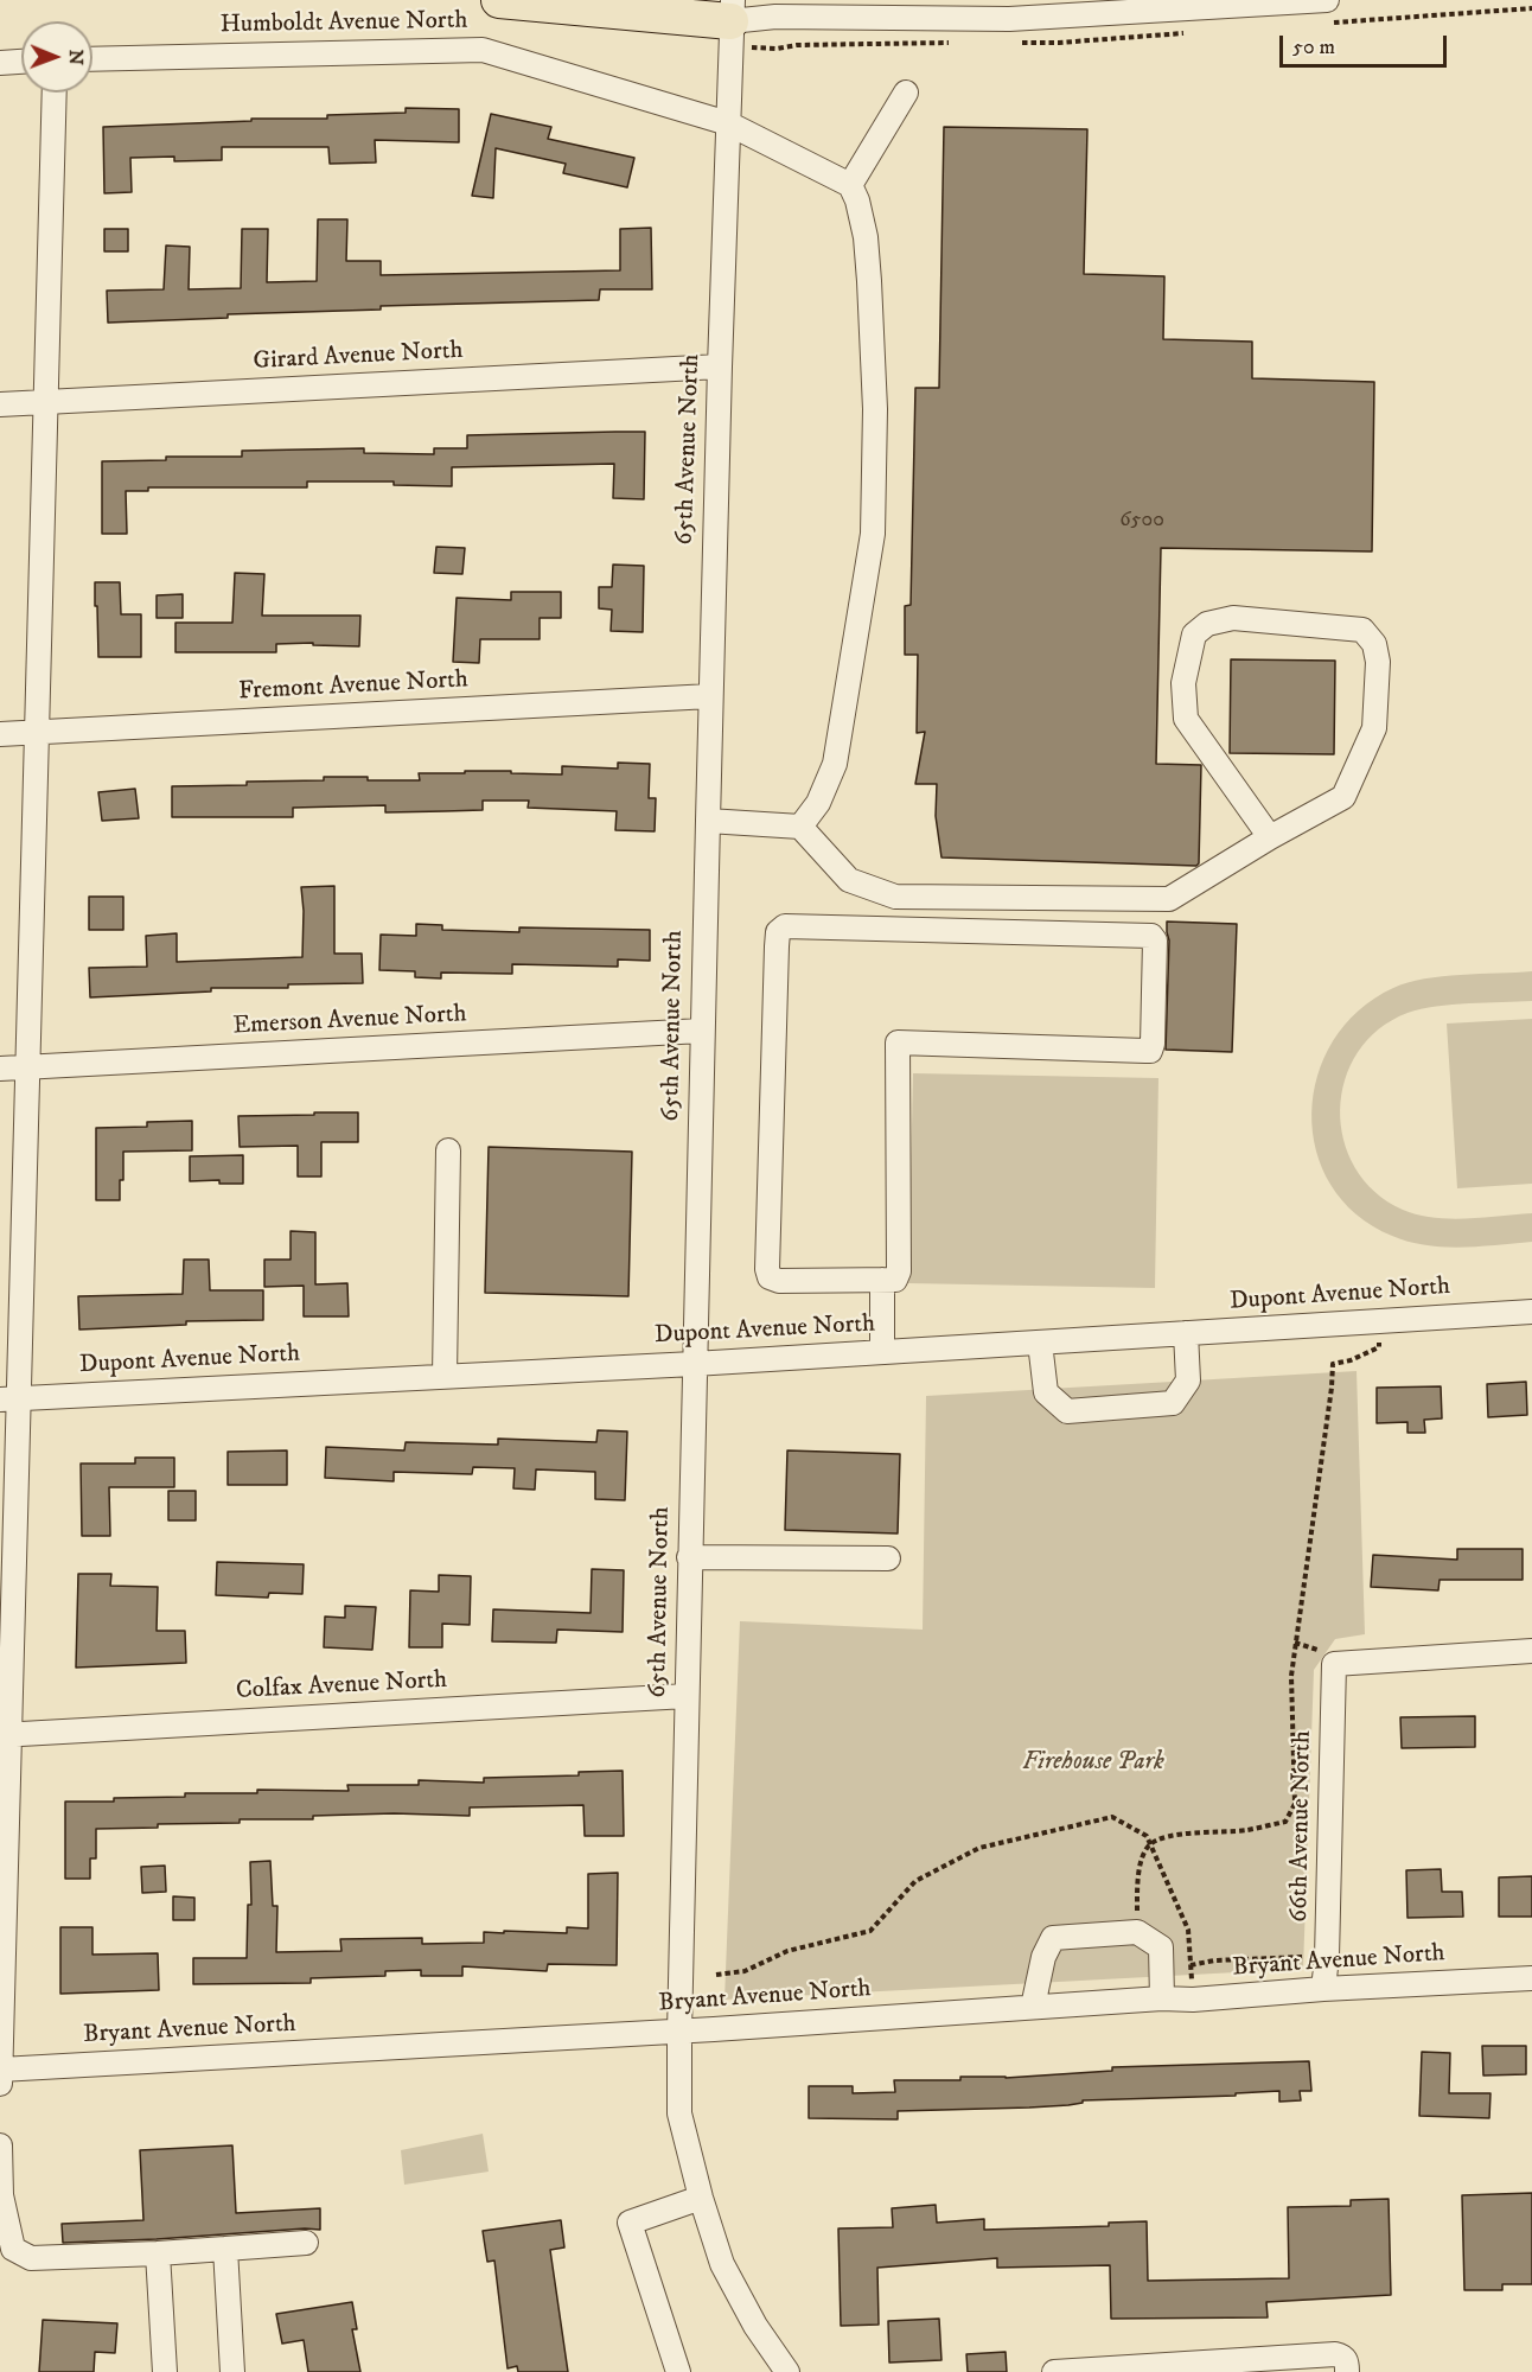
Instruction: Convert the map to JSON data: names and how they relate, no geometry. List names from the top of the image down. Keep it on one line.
{"streets":{"street":["Humboldt Avenue North","Girard Avenue North","65th Avenue North","Fremont Avenue North","Emerson Avenue North","Dupont Avenue North","Colfax Avenue North","66th Avenue North","Bryant Avenue North"]},"crossings":[["Humboldt Avenue North","65th Avenue North"],["Girard Avenue North","65th Avenue North"],["65th Avenue North","Fremont Avenue North"],["65th Avenue North","Emerson Avenue North"],["65th Avenue North","Dupont Avenue North"],["65th Avenue North","Colfax Avenue North"],["65th Avenue North","Bryant Avenue North"],["66th Avenue North","Bryant Avenue North"]],"parks":["Firehouse Park"],"house_numbers":["6500"],"scale_bar":"50 m","north":"right"}
